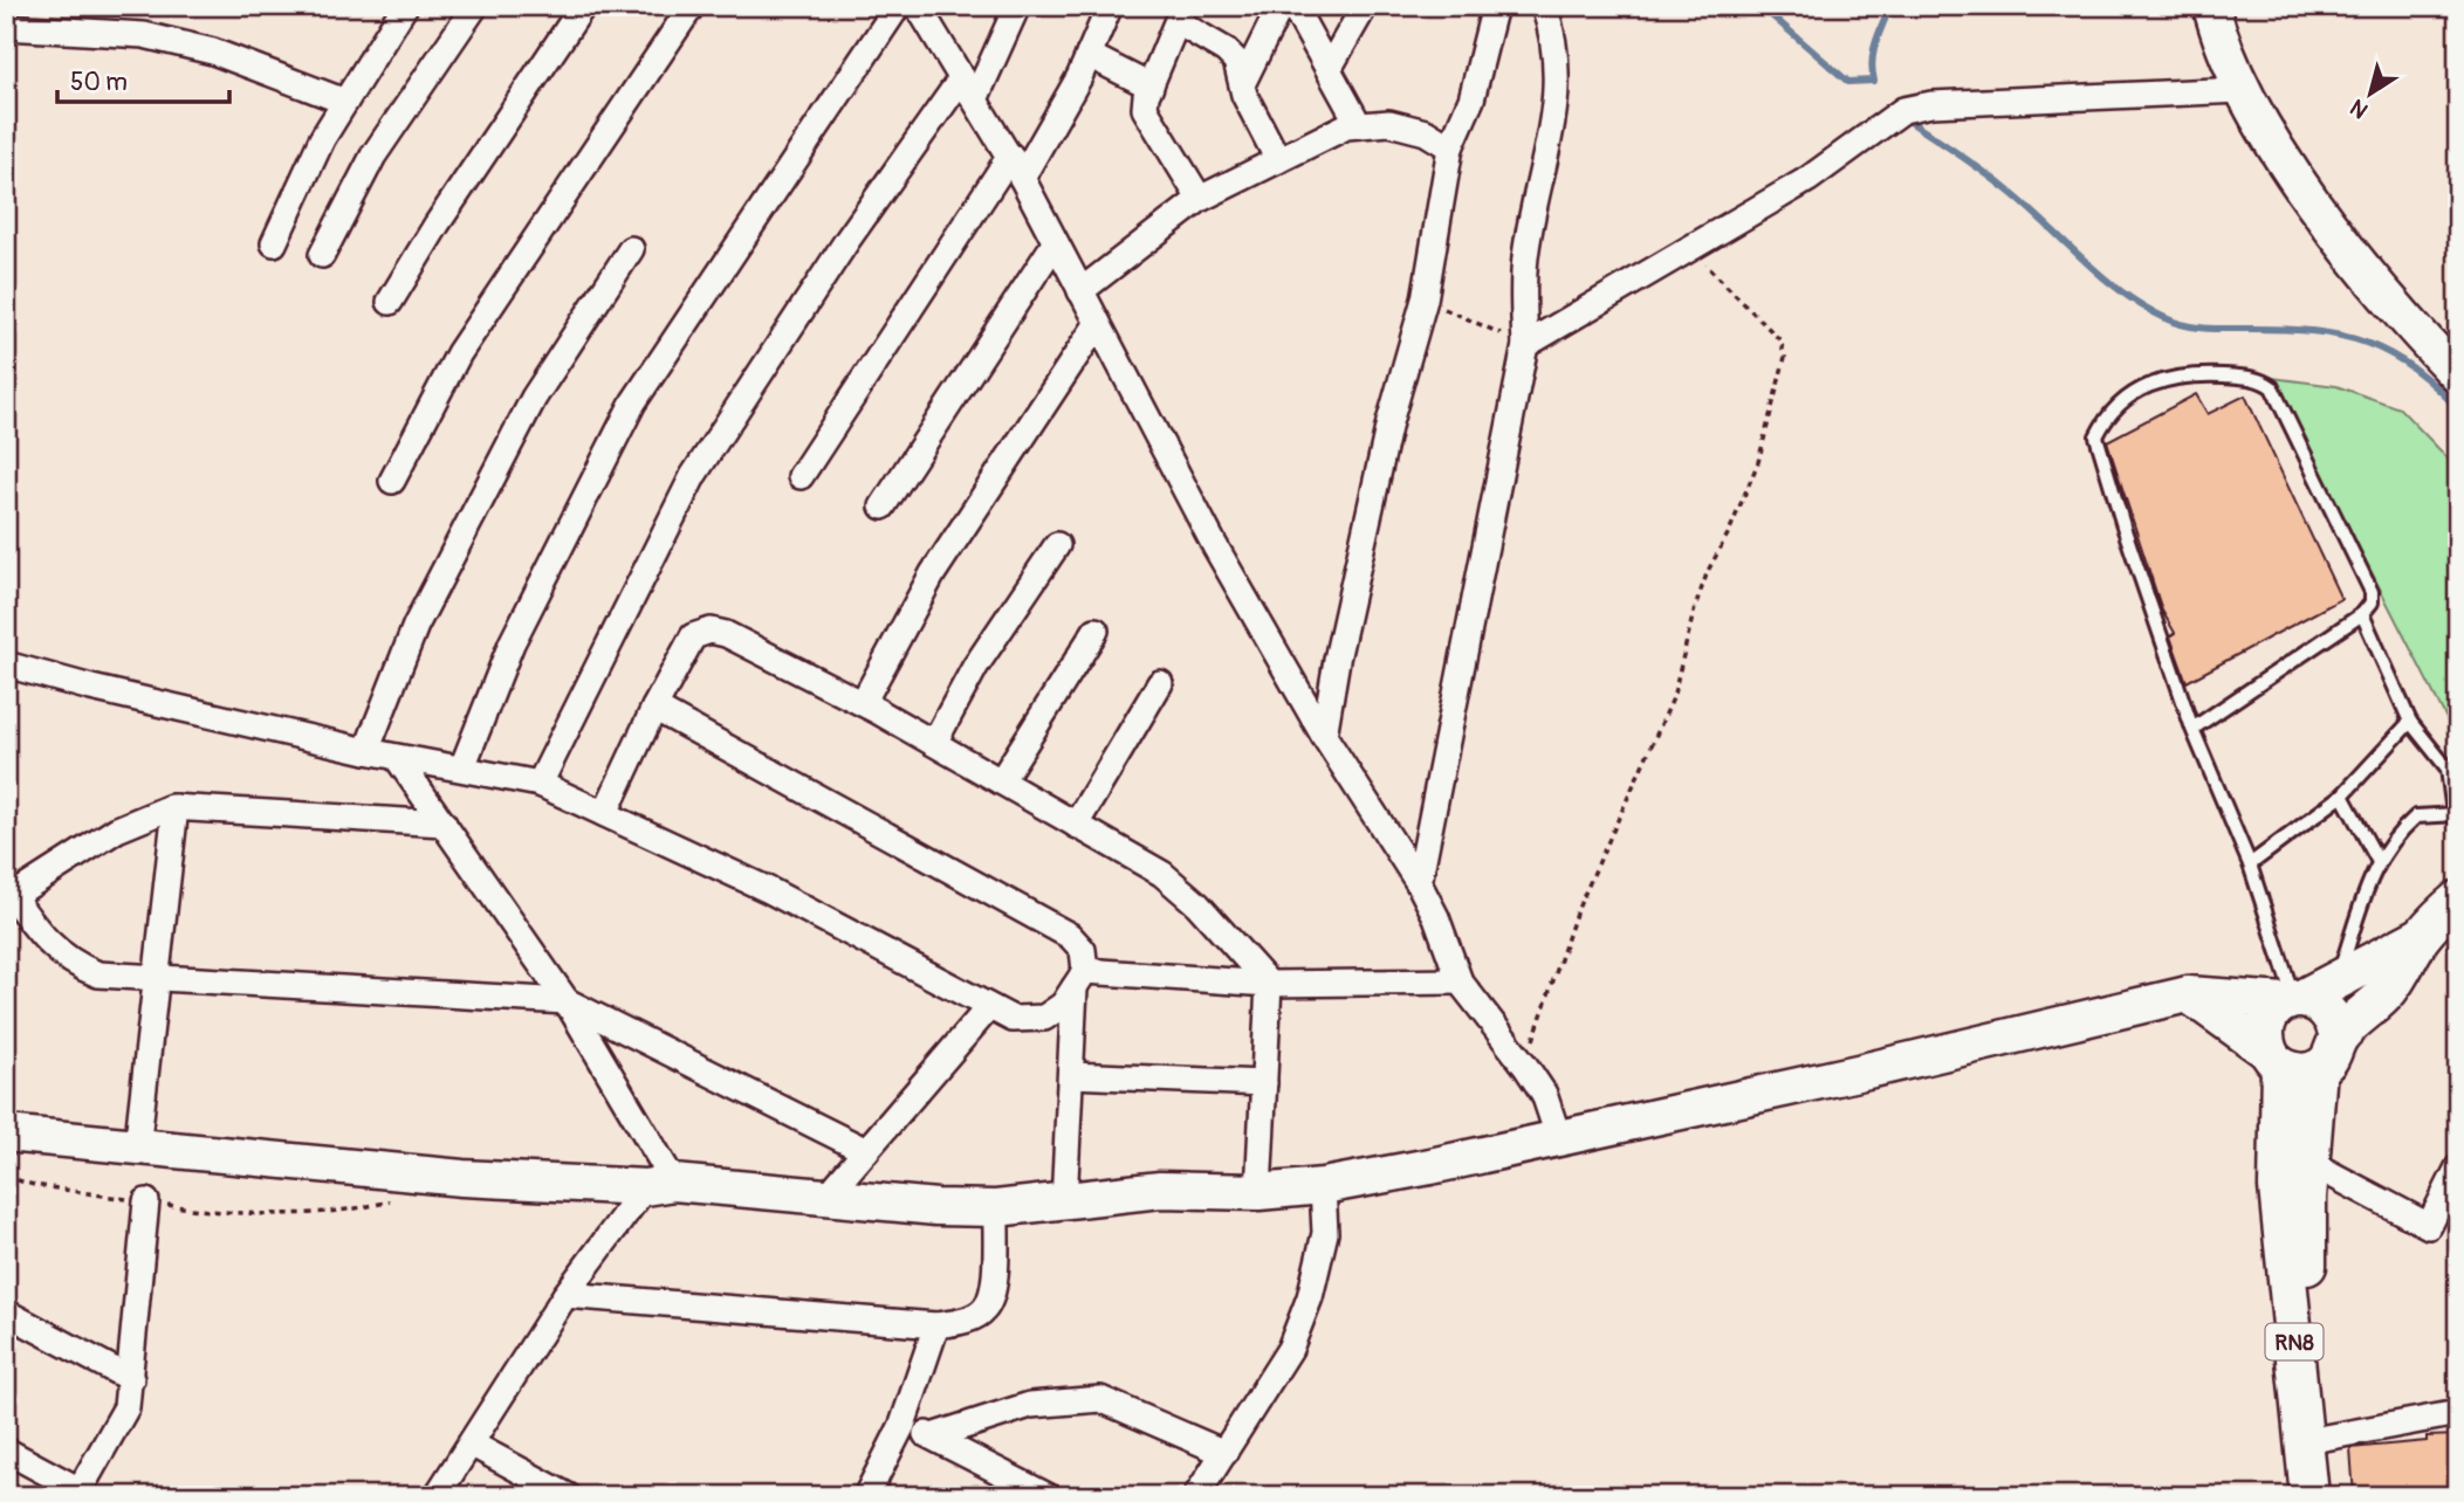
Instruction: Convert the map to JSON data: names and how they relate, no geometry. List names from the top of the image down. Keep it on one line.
{"streets":{"main road":["RN8"]},"scale_bar":"50 m","north":"bottom left"}
